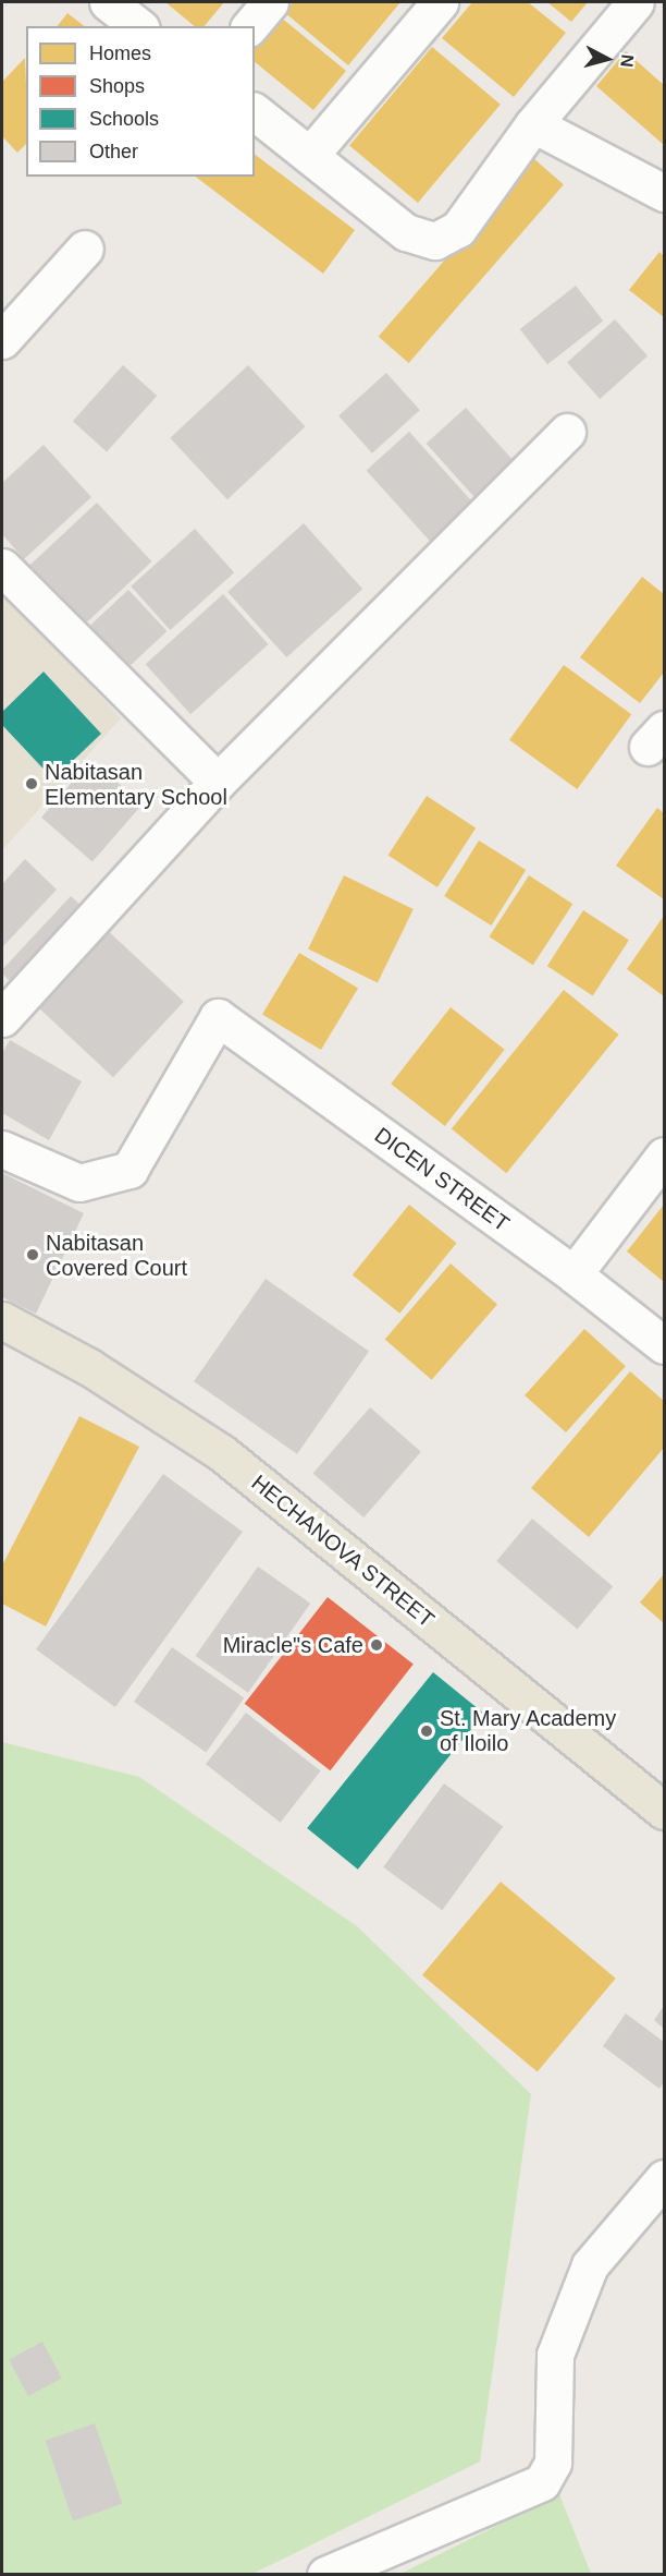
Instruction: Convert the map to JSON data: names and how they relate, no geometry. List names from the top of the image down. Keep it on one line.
{"streets":{"main road":["HECHANOVA STREET"],"street":["DICEN STREET"]},"places":["Nabitasan Elementary School","Nabitasan Covered Court","Miracle\"s Cafe","St. Mary Academy of Iloilo"],"legend":["Homes","Shops","Schools","Other"],"north":"right"}
